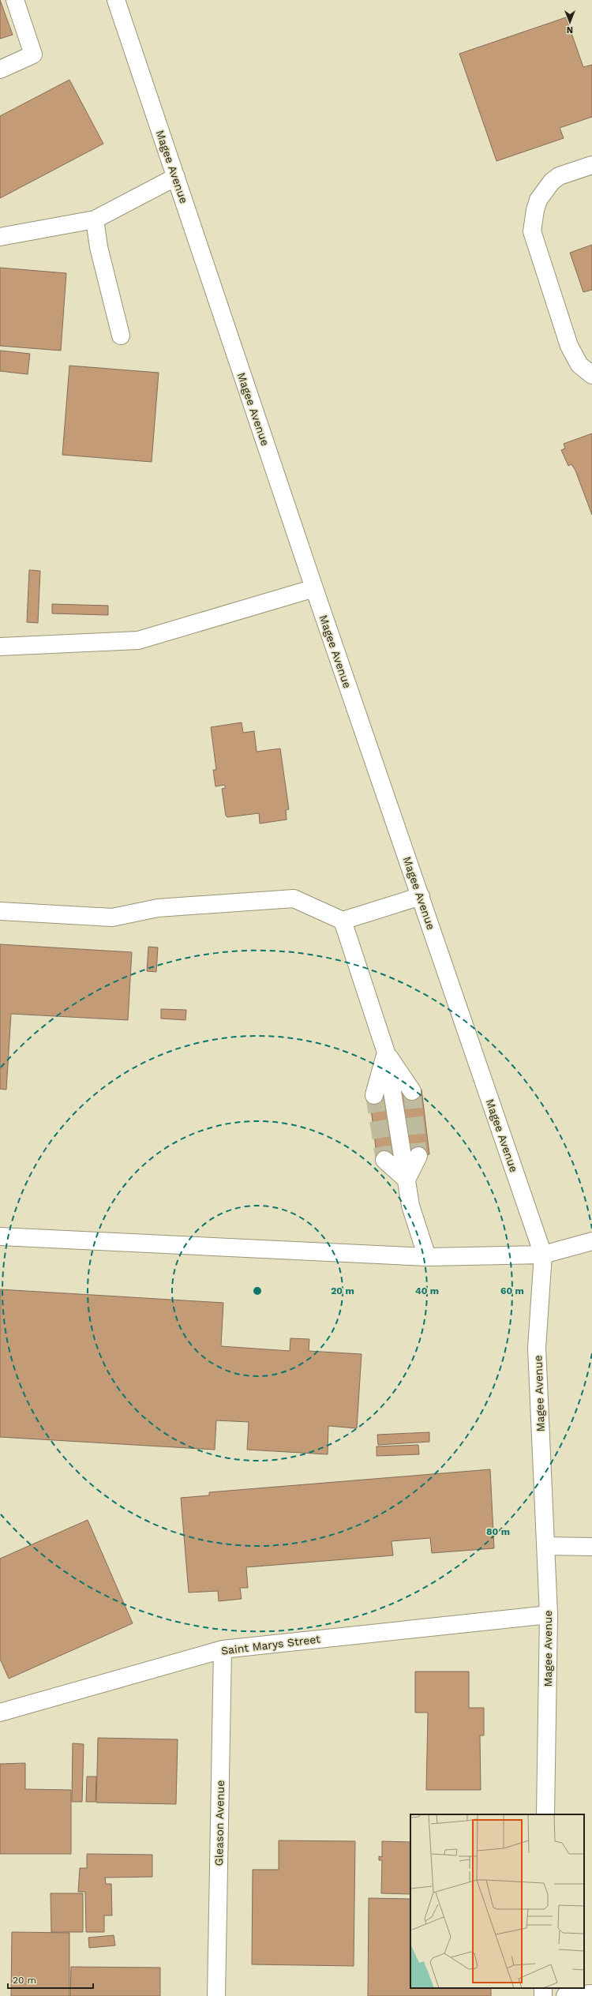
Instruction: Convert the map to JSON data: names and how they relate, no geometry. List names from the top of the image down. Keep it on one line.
{"streets":{"street":["Magee Avenue","Saint Marys Street","Gleason Avenue"]},"crossings":[["Magee Avenue","Saint Marys Street"],["Saint Marys Street","Gleason Avenue"]],"scale_bar":"20 m","north":"bottom","rings":["20 m","40 m","60 m","80 m"]}
